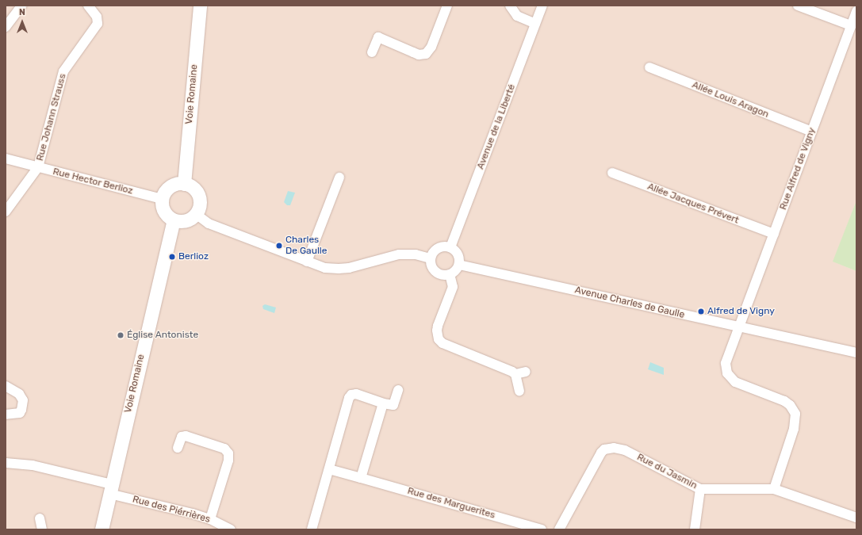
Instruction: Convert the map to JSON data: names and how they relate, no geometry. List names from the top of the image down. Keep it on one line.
{"streets":{"street":["Voie Romaine","Allée Louis Aragon","Rue Johann Strauss","Avenue de la Liberté","Rue Alfred de Vigny","Rue Hector Berlioz","Allée Jacques Prévert","Avenue Charles de Gaulle","Rue du Jasmin","Rue des Marguerites","Rue des Piérrières"]},"crossings":[["Voie Romaine","Rue Hector Berlioz"],["Voie Romaine","Rue des Piérrières"],["Allée Louis Aragon","Rue Alfred de Vigny"],["Rue Johann Strauss","Rue Hector Berlioz"],["Avenue de la Liberté","Avenue Charles de Gaulle"],["Rue Alfred de Vigny","Allée Jacques Prévert"],["Rue Alfred de Vigny","Avenue Charles de Gaulle"],["Rue Alfred de Vigny","Rue du Jasmin"]],"places":["Charles De Gaulle","Berlioz","Alfred de Vigny","Église Antoniste"],"north":"top"}
